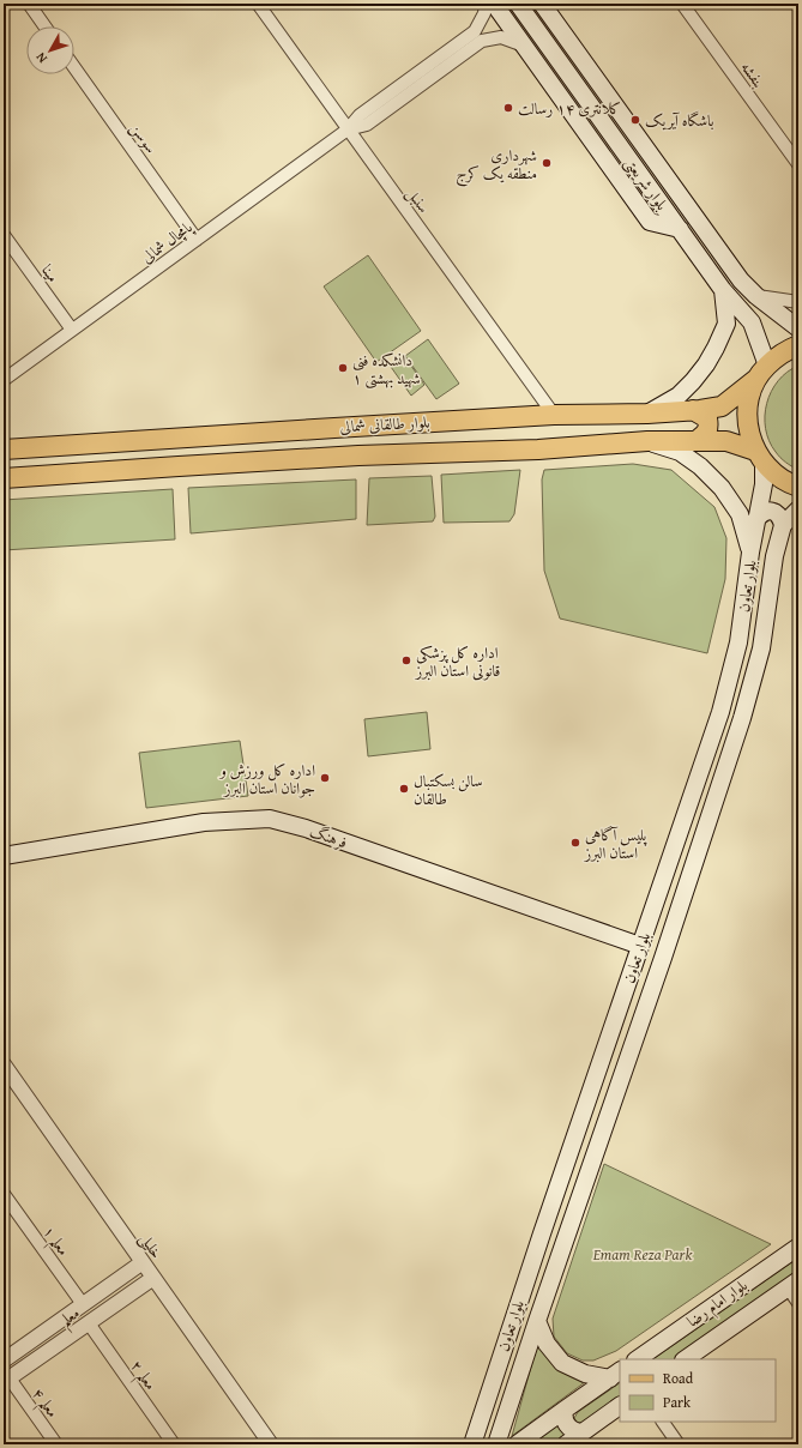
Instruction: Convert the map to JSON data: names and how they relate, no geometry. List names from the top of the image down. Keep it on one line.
{"streets":{"main road":["بلوار شریعتی","بلوار طالقانی شمالی","بلوار تعاون","فرهنگ","بلوار امام رضا"],"street":["بنفشه","سوسن","سنبل","پامچال شمالی","مینا","معلم ۱","خلیلی","معلم","معلم ۲","معلم ۴"]},"crossings":[["سوسن","پامچال شمالی"],["بلوار شریعتی","بلوار طالقانی شمالی"],["سنبل","پامچال شمالی"],["سنبل","بلوار طالقانی شمالی"],["پامچال شمالی","مینا"],["بلوار طالقانی شمالی","بلوار تعاون"],["بلوار تعاون","فرهنگ"],["معلم ۱","معلم"],["خلیلی","معلم"],["معلم","معلم ۲"],["معلم","معلم ۴"]],"parks":["Emam Reza Park"],"places":["کلانتری ۱۴ رسالت","باشگاه آیریک","شهرداری منطقه یک کرج","دانشکده فنی شهید بهشتی ۱","اداره کل پزشکی قانونی استان البرز","اداره کل ورزش و جوانان استان البرز","سالن بسکتبال طالقان","پلیس آگاهی استان البرز"],"legend":["Road","Park"],"north":"bottom left"}
